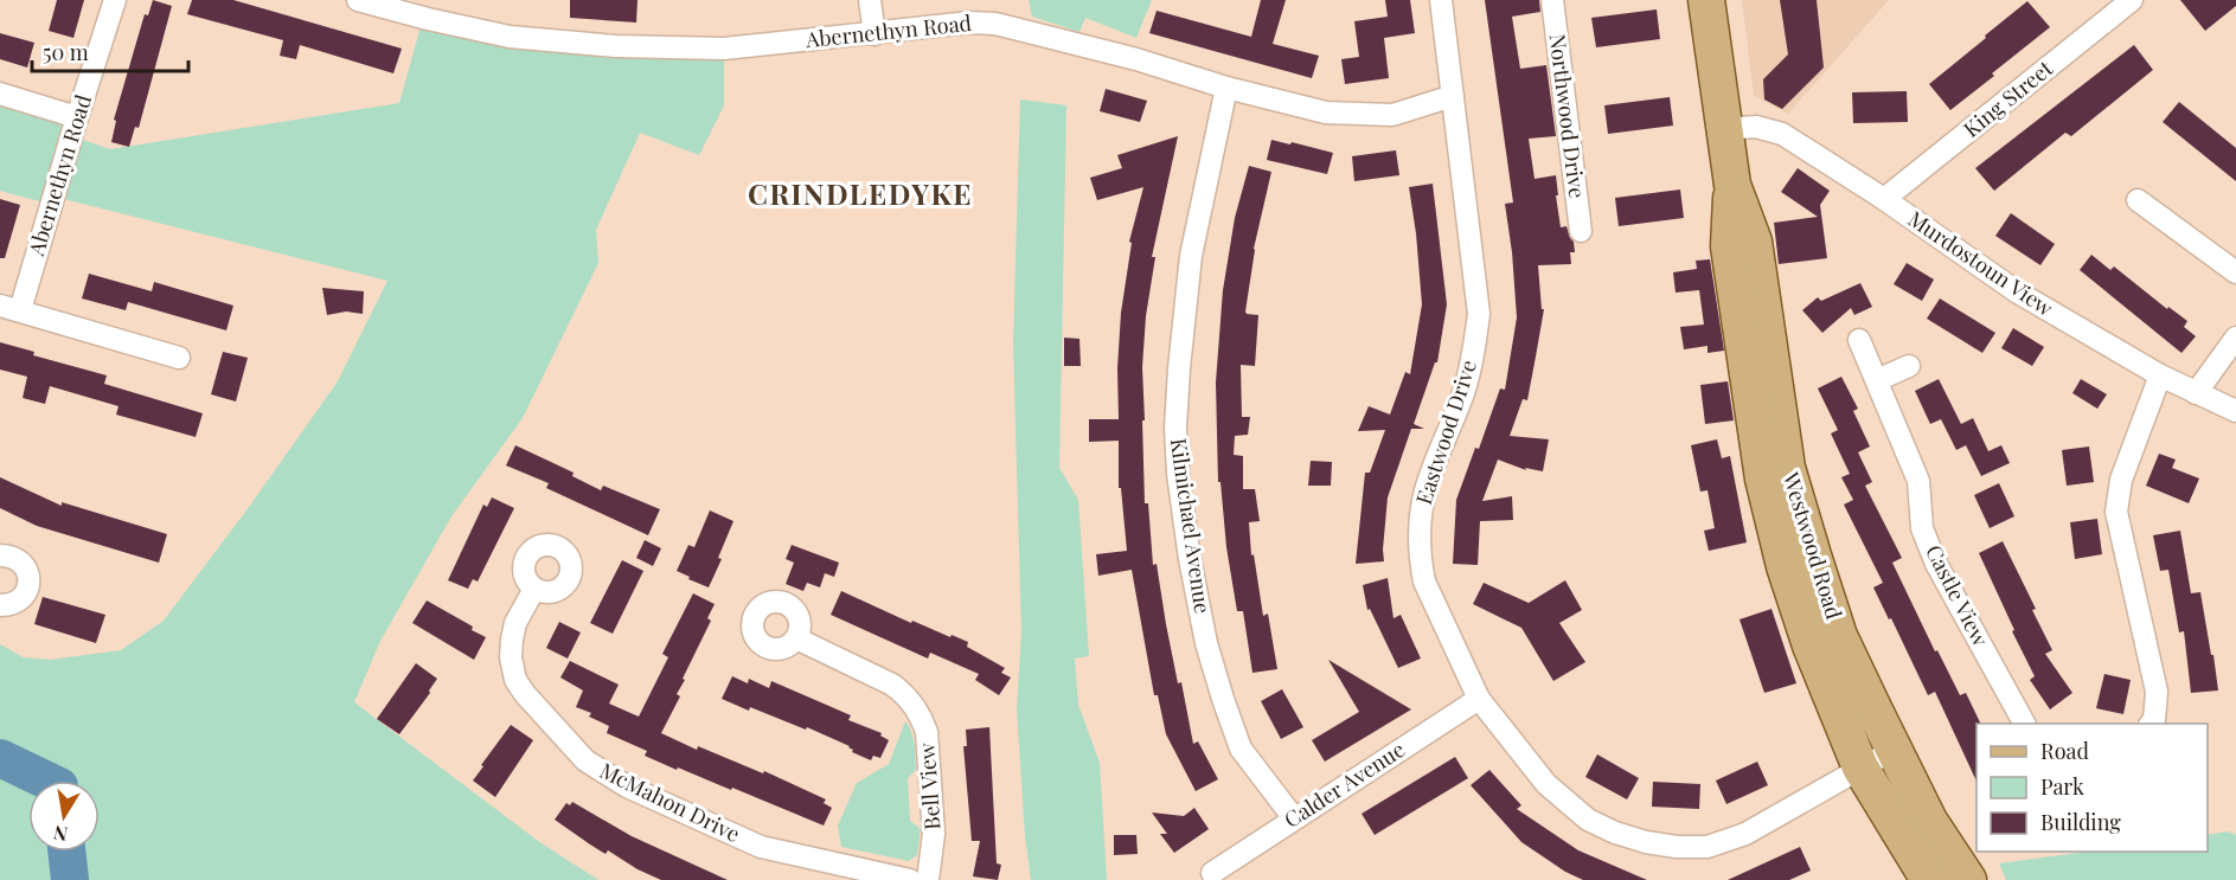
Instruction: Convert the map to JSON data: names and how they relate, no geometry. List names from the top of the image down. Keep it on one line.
{"streets":{"main road":["Westwood Road"],"street":["Abernethyn Road","King Street","Northwood Drive","Murdostoun View","Eastwood Drive","Kilmichael Avenue","Castle View","Calder Avenue","Bell View","McMahon Drive"]},"crossings":[["Abernethyn Road","Eastwood Drive"],["Abernethyn Road","Kilmichael Avenue"],["King Street","Murdostoun View"],["Murdostoun View","Westwood Road"],["Eastwood Drive","Westwood Road"],["Eastwood Drive","Calder Avenue"],["Kilmichael Avenue","Calder Avenue"]],"districts":["CRINDLEDYKE"],"legend":["Road","Park","Building"],"scale_bar":"50 m","north":"bottom"}
